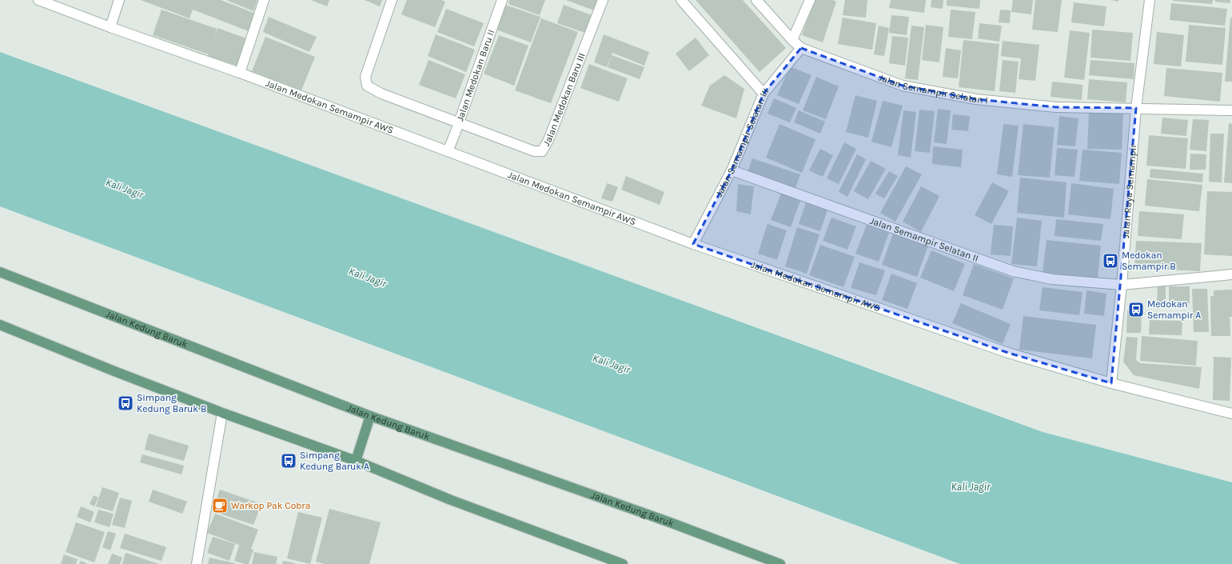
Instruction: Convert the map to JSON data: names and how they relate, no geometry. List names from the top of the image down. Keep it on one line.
{"streets":{"main road":["Jalan Kedung Baruk"],"street":["Jalan Medokan Baru II","Jalan Semampir Selatan I","Jalan Medokan Baru III","Jalan Medokan Semampir AWS","Jalan Semampir Selatan III","Jalan Raya Semampir","Jalan Semampir Selatan II"]},"crossings":[["Jalan Medokan Baru II","Jalan Medokan Baru III"],["Jalan Medokan Baru II","Jalan Medokan Semampir AWS"],["Jalan Semampir Selatan I","Jalan Semampir Selatan III"],["Jalan Semampir Selatan I","Jalan Raya Semampir"],["Jalan Medokan Semampir AWS","Jalan Semampir Selatan III"],["Jalan Medokan Semampir AWS","Jalan Raya Semampir"],["Jalan Semampir Selatan III","Jalan Semampir Selatan II"],["Jalan Raya Semampir","Jalan Semampir Selatan II"]],"water":["Kali Jagir"],"places":{"bus stop":["Medokan Semampir B","Medokan Semampir A","Simpang Kedung Baruk B","Simpang Kedung Baruk A"],"cafe":["Warkop Pak Cobra"]}}
